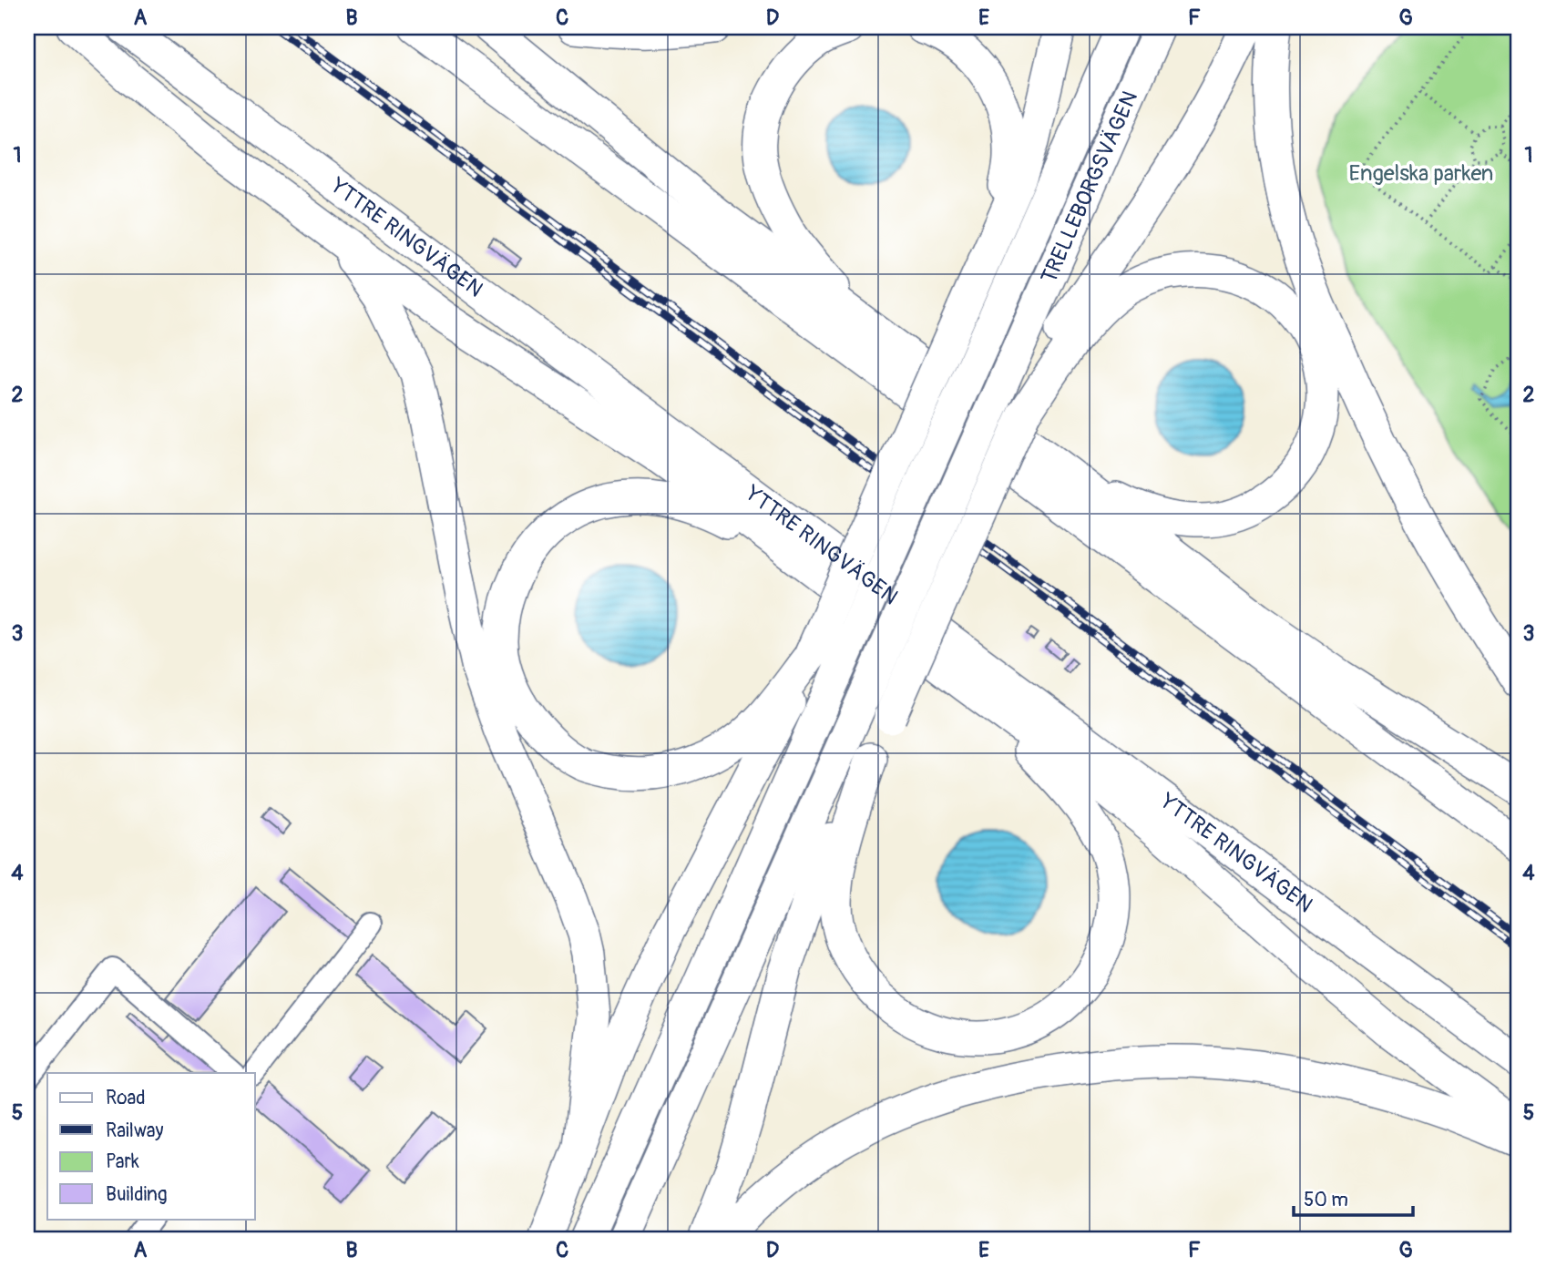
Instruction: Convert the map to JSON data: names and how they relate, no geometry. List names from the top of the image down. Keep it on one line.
{"streets":{"highway":["TRELLEBORGSVÄGEN","YTTRE RINGVÄGEN"]},"parks":["Engelska parken"],"legend":["Road","Railway","Park","Building"],"scale_bar":"50 m","grid":{"columns":["A","B","C","D","E","F","G"],"rows":["1","2","3","4","5"]}}
